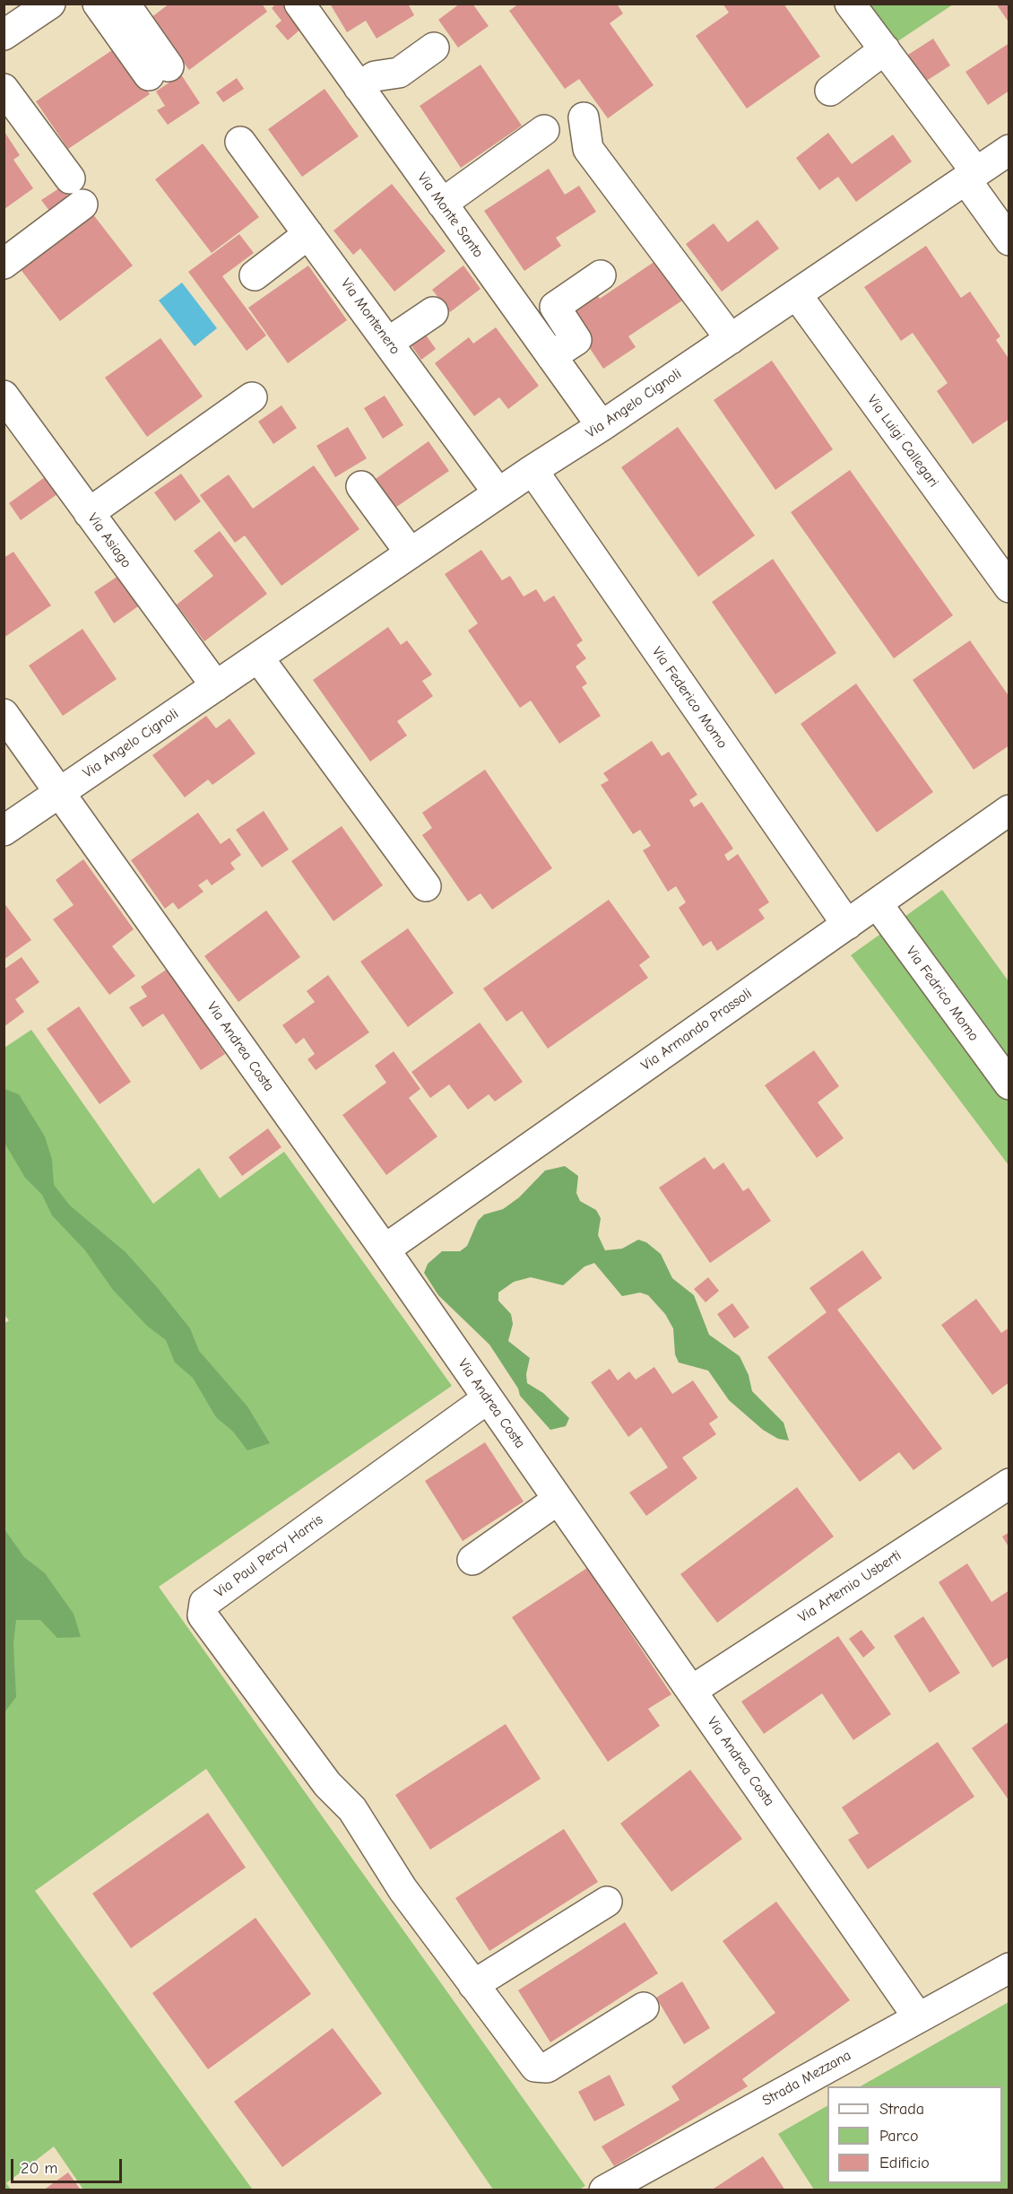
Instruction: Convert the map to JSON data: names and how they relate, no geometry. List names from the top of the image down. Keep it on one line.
{"streets":{"street":["Via Monte Santo","Via Montenero","Via Angelo Cignoli","Via Luigi Callegari","Via Asiago","Via Federico Momo","Via Fedrico Momo","Via Armando Prassoli","Via Andrea Costa","Via Paul Percy Harris","Via Artemio Usberti","Strada Mezzana"]},"crossings":[["Via Monte Santo","Via Angelo Cignoli"],["Via Montenero","Via Angelo Cignoli"],["Via Angelo Cignoli","Via Luigi Callegari"],["Via Angelo Cignoli","Via Asiago"],["Via Angelo Cignoli","Via Federico Momo"],["Via Angelo Cignoli","Via Andrea Costa"],["Via Federico Momo","Via Armando Prassoli"],["Via Fedrico Momo","Via Armando Prassoli"],["Via Armando Prassoli","Via Andrea Costa"],["Via Andrea Costa","Via Paul Percy Harris"],["Via Andrea Costa","Via Artemio Usberti"],["Via Andrea Costa","Strada Mezzana"]],"legend":["Strada","Parco","Edificio"],"scale_bar":"20 m"}
